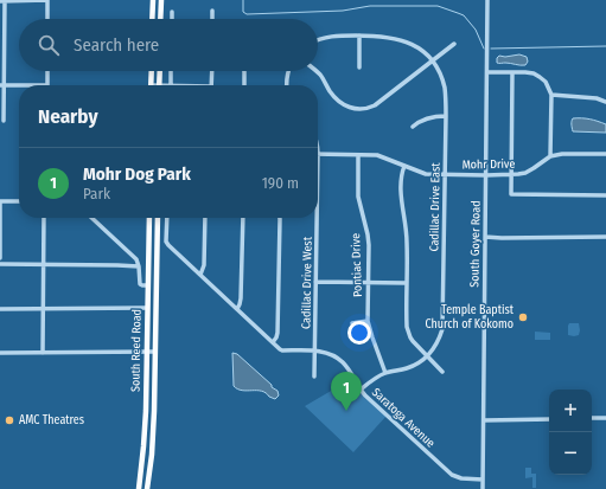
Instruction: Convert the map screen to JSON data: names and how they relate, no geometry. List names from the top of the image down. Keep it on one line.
{"streets":{"main road":["South Reed Road"],"street":["Mohr Drive","Cadillac Drive East","South Goyer Road","Pontiac Drive","Cadillac Drive West","Saratoga Avenue"]},"crossings":[["Mohr Drive","Cadillac Drive East"],["Mohr Drive","South Goyer Road"],["Mohr Drive","Pontiac Drive"],["Mohr Drive","Cadillac Drive West"],["Cadillac Drive East","Pontiac Drive"],["Cadillac Drive East","Saratoga Avenue"],["South Goyer Road","Saratoga Avenue"],["Cadillac Drive West","Saratoga Avenue"]],"places":["Temple Baptist Church of Kokomo","AMC Theatres"],"page":{"search":"Search here","heading":"Nearby","list":[{"mark":"1","name":"Mohr Dog Park","note":"Park","value":"190 m"}],"pins":"1","map_buttons":["+","−"]}}
